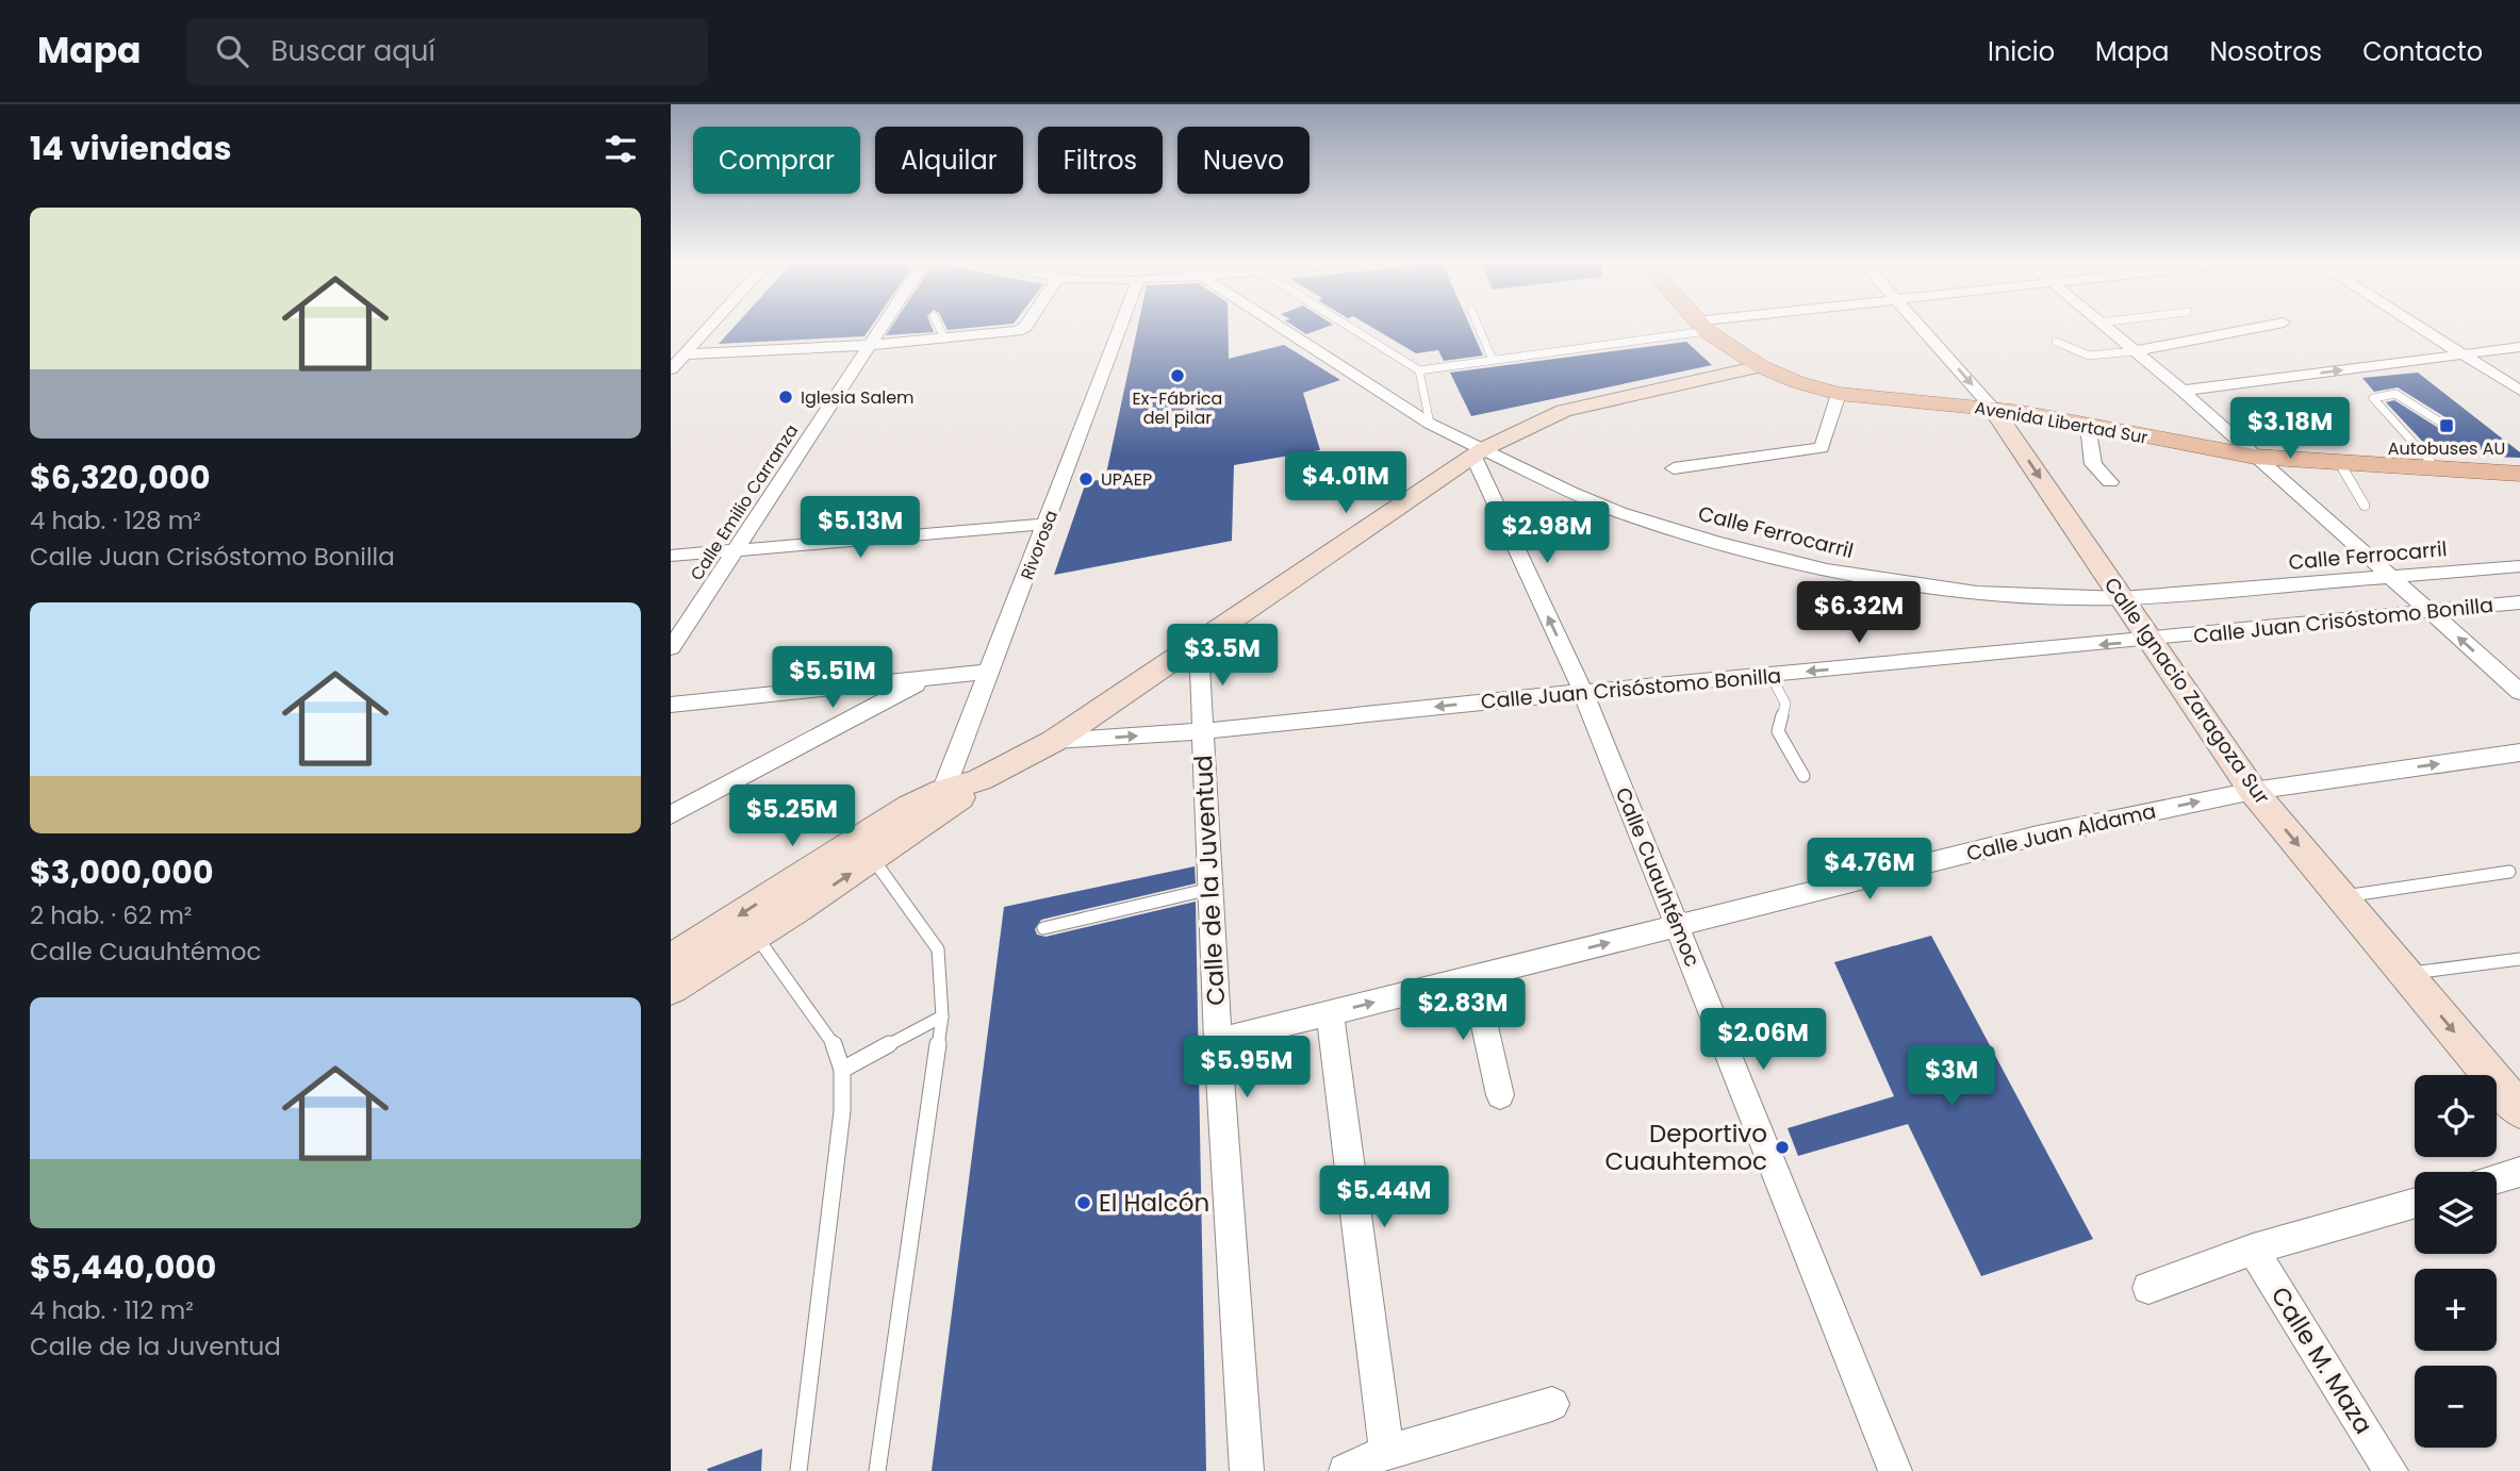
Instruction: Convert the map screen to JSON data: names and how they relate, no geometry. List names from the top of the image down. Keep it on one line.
{"streets":{"main road":["Avenida Libertad Sur","Calle Ignacio Zaragoza Sur"],"street":["Calle Emilio Carranza","Calle Ferrocarril","Rivorosa","Calle Juan Crisóstomo Bonilla","Calle Juan Aldama","Calle Cuauhtémoc","Calle de la Juventud","Calle M. Maza"]},"crossings":[["Avenida Libertad Sur","Calle Ignacio Zaragoza Sur"],["Calle Ferrocarril","Calle Ignacio Zaragoza Sur"],["Calle Ferrocarril","Calle Cuauhtémoc"],["Calle Juan Crisóstomo Bonilla","Calle Ignacio Zaragoza Sur"],["Calle Juan Crisóstomo Bonilla","Calle Cuauhtémoc"],["Calle Juan Crisóstomo Bonilla","Calle de la Juventud"],["Calle Ignacio Zaragoza Sur","Calle Juan Aldama"],["Calle Juan Aldama","Calle Cuauhtémoc"],["Calle Juan Aldama","Calle de la Juventud"]],"one_way":["Calle Juan Aldama"],"places":{"other":["Ex-Fábrica del pilar","Iglesia Salem","UPAEP","Deportivo Cuauhtemoc","El Halcón"],"transit":["Autobuses AU"]},"page":{"header":"Mapa","search":"Buscar aquí","nav":["Inicio","Mapa","Nosotros","Contacto"],"heading":"14 viviendas","chip":["Comprar","Alquilar","Filtros","Nuevo"],"list":[{"name":"$6,320,000","note":"4 hab. · 128 m² · Calle Juan Crisóstomo Bonilla"},{"name":"$3,000,000","note":"2 hab. · 62 m² · Calle Cuauhtémoc"},{"name":"$5,440,000","note":"4 hab. · 112 m² · Calle de la Juventud"}],"price":["$3.18M","$4.01M","$5.13M","$2.98M","$6.32M","$3.5M","$5.51M","$5.25M","$4.76M","$2.83M","$2.06M","$5.95M","$3M","$5.44M"],"map_buttons":["+","−"]}}
